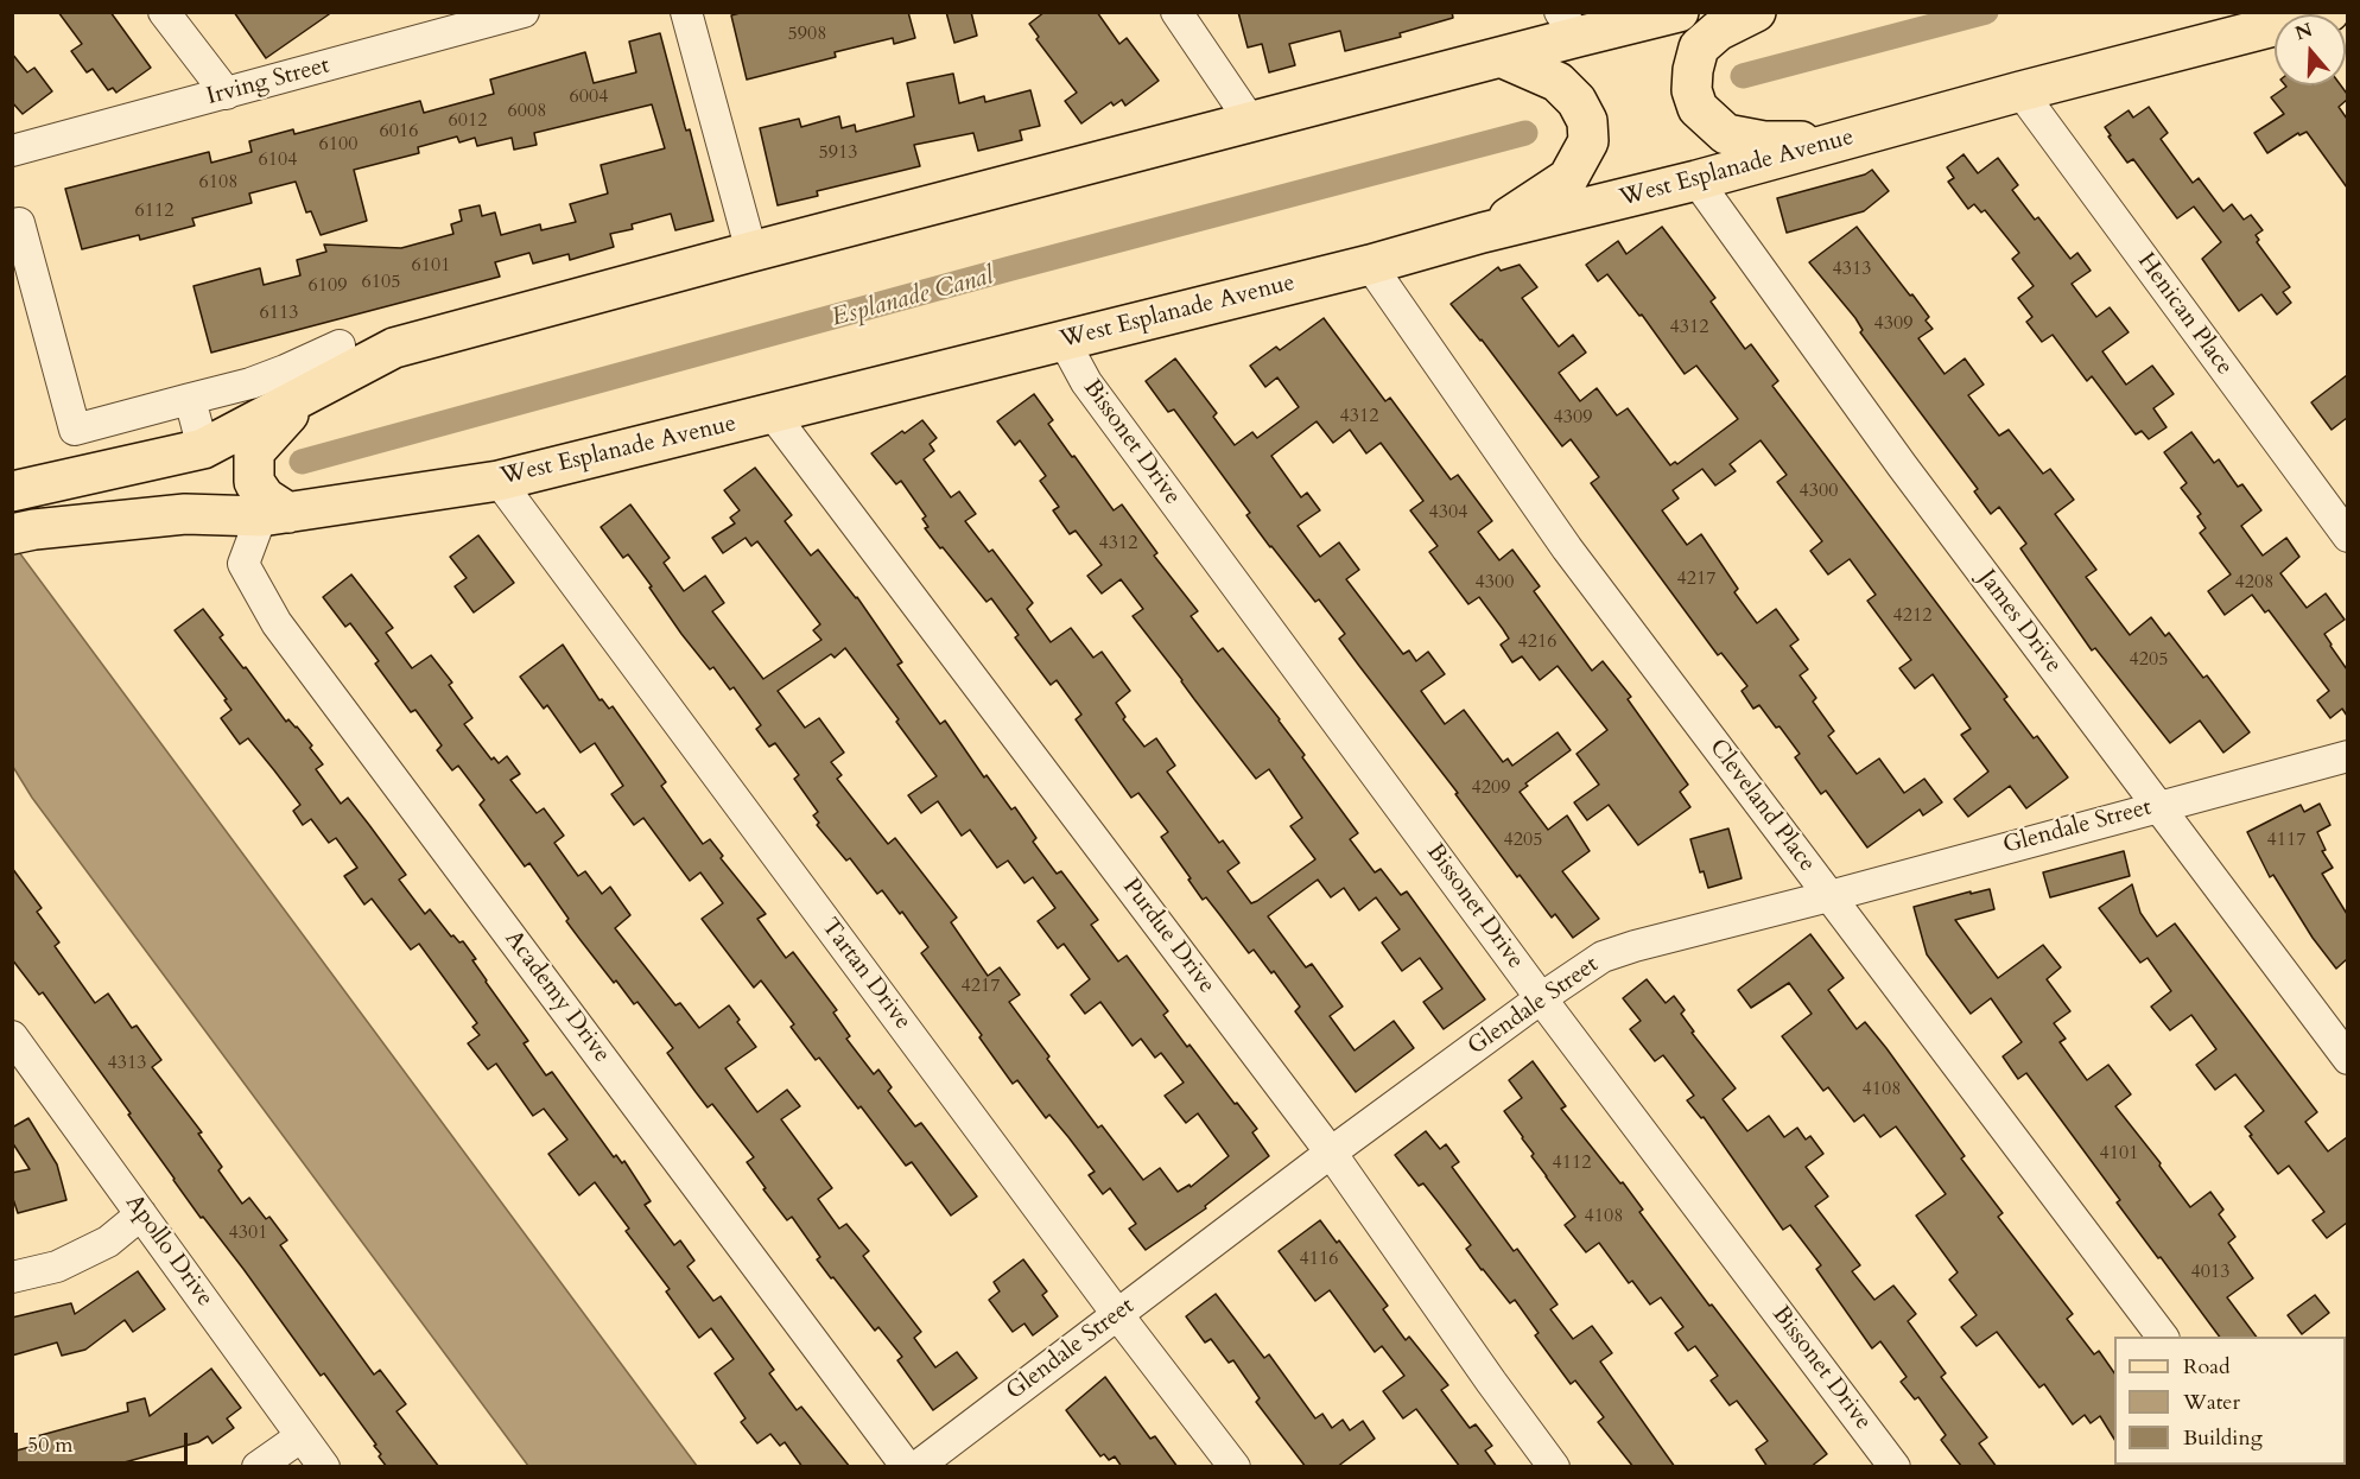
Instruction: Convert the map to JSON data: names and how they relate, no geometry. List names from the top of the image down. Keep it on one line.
{"streets":{"main road":["West Esplanade Avenue"],"street":["Irving Street","Henican Place","Bissonet Drive","James Drive","Cleveland Place","Glendale Street","Purdue Drive","Tartan Drive","Academy Drive","Apollo Drive"]},"crossings":[["West Esplanade Avenue","Henican Place"],["West Esplanade Avenue","Bissonet Drive"],["West Esplanade Avenue","James Drive"],["West Esplanade Avenue","Cleveland Place"],["West Esplanade Avenue","Purdue Drive"],["West Esplanade Avenue","Tartan Drive"],["West Esplanade Avenue","Academy Drive"],["Bissonet Drive","Glendale Street"],["James Drive","Glendale Street"],["Cleveland Place","Glendale Street"],["Glendale Street","Purdue Drive"],["Glendale Street","Tartan Drive"]],"water":["Esplanade Canal"],"house_numbers":["5908","6004","6008","6012","6016","6100","5913","6104","6108","6112","6101","4313","6105","6109","6113","4309","4312","4312","4309","4300","4304","4312","4217","4300","4208","4212","4216","4205","4209","4205","4117","4217","4313","4108","4101","4112","4108","4301","4116","4013"],"legend":["Road","Water","Building"],"scale_bar":"50 m","north":"top"}
